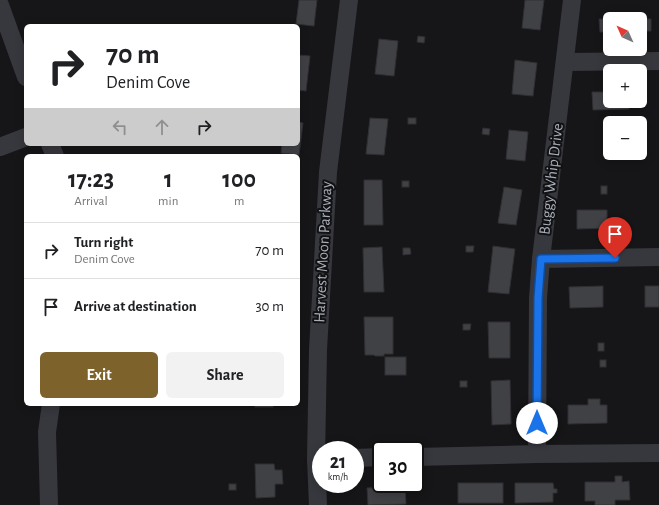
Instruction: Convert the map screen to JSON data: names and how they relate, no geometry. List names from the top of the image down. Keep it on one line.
{"streets":{"street":["Buggy Whip Drive","Harvest Moon Parkway"]},"north":"top left","page":{"map_buttons":["+","−"],"turn":["70 m","Denim Cove"],"eta":["17:23","Arrival","1","min","100","m"],"list":[{"name":"Turn right","note":"Denim Cove","value":"70 m"},{"name":"Arrive at destination","value":"30 m"}],"buttons":["Exit","Share"],"speed":"21 km/h","limit":"30"}}
